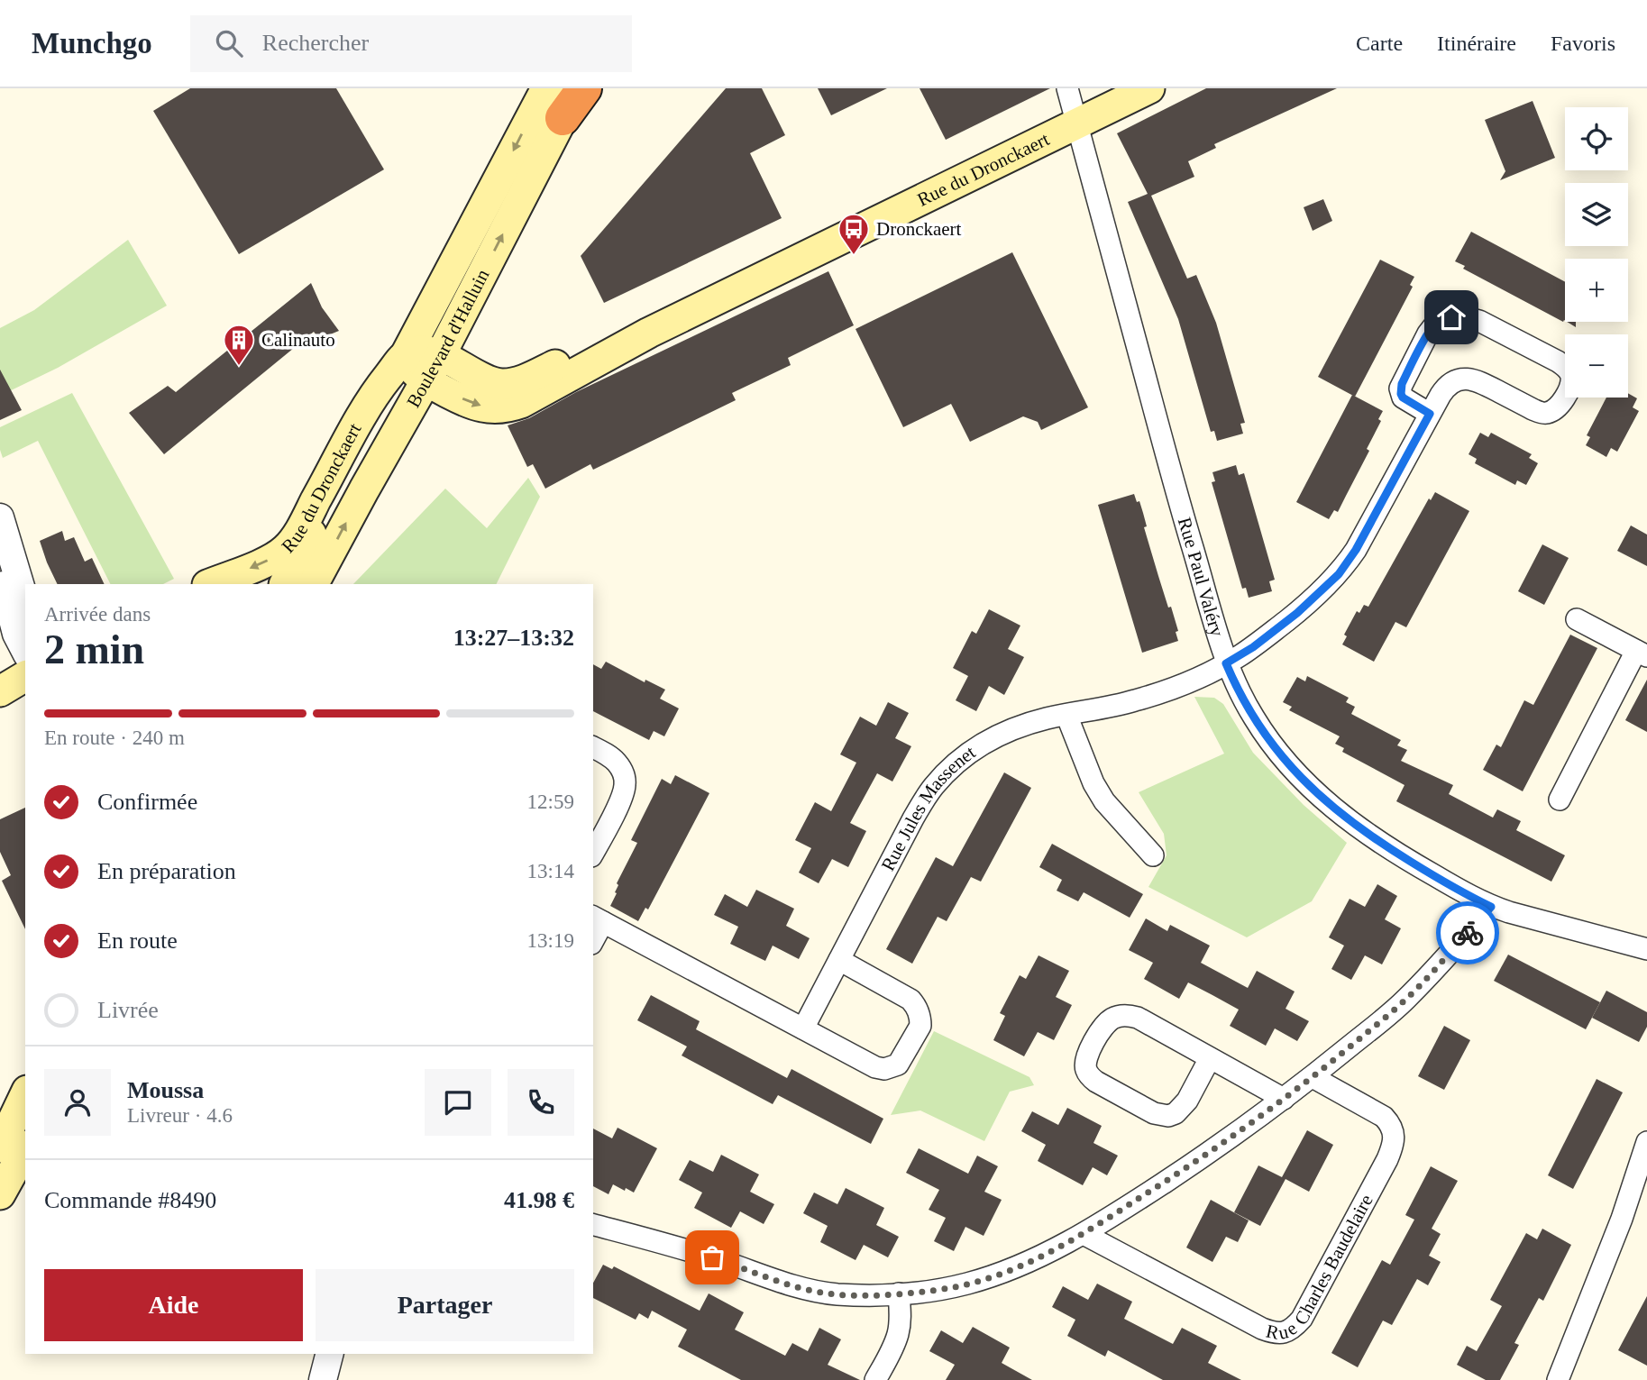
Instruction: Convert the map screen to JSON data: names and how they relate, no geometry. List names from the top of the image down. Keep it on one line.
{"streets":{"main road":["Rue du Dronckaert","Boulevard d'Halluin"],"street":["Rue Paul Valéry","Rue Jules Massenet","Rue Charles Baudelaire"]},"crossings":[["Rue du Dronckaert","Boulevard d'Halluin"],["Rue du Dronckaert","Rue Paul Valéry"],["Rue Paul Valéry","Rue Jules Massenet"]],"places":{"bus stop":["Dronckaert"],"building":["Calinauto"]},"page":{"header":"Munchgo","search":"Rechercher","nav":["Carte","Itinéraire","Favoris"],"map_buttons":["+","−"],"heading":["2 min","Arrivée dans","13:27–13:32"],"panel":["Moussa","Livreur · 4.6","Commande #8490","41.98 €"],"bar":"En route · 240 m","list":[["Confirmée","12:59"],["En préparation","13:14"],["En route","13:19"],"Livrée"],"buttons":["Aide","Partager"]}}
